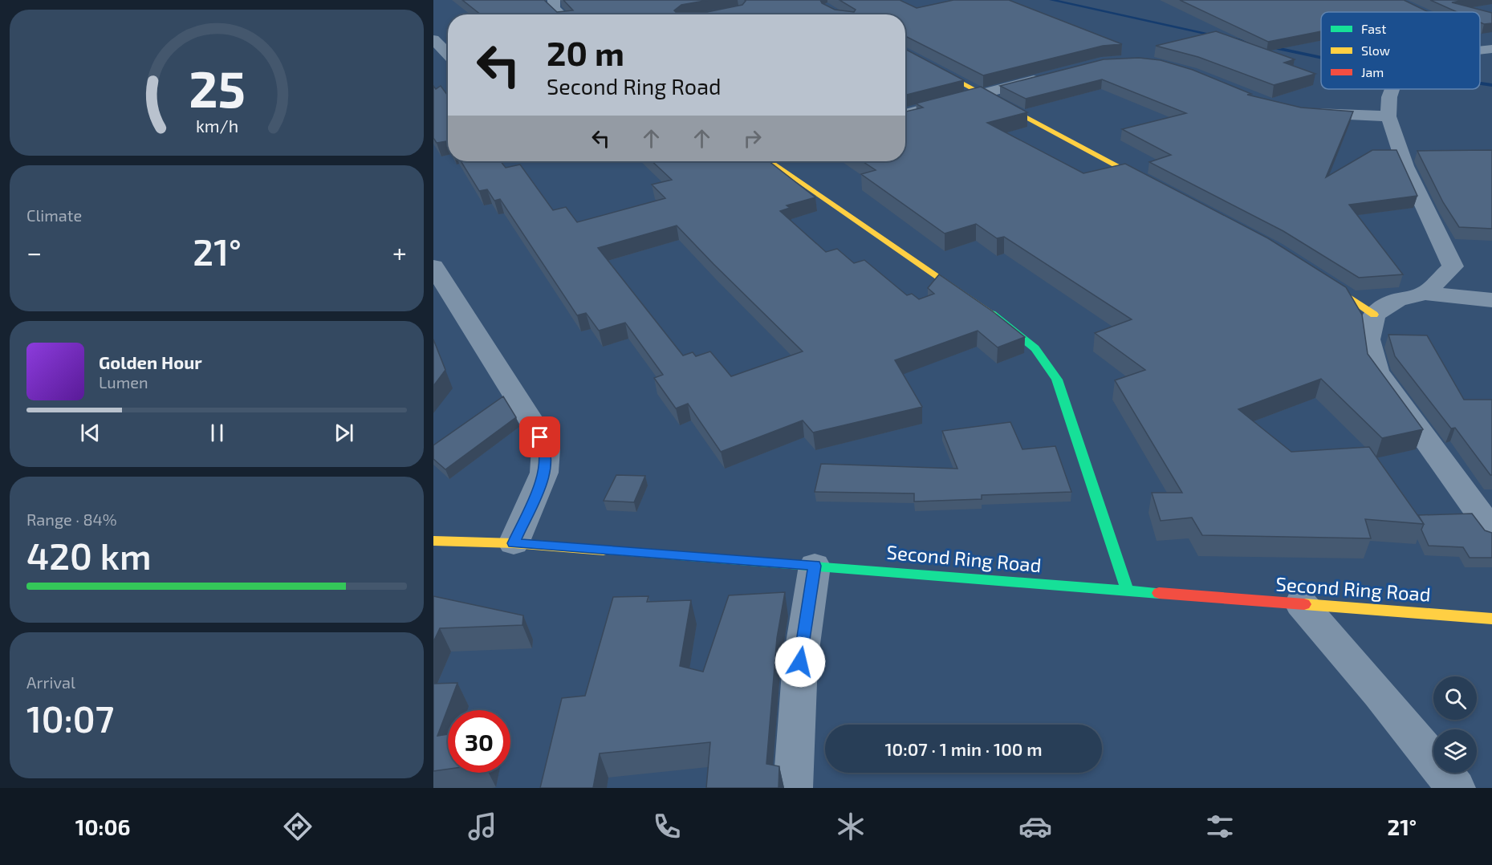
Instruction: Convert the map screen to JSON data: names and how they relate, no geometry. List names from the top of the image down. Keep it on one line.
{"streets":{"street":["Second Ring Road"]},"legend":["Fast","Slow","Jam"],"page":{"turn":["20 m","Second Ring Road"],"tile":["Climate",["Range · 84%","420 km"],["Arrival","10:07"]],"heat":["−","21°","+"],"song":["Golden Hour","Lumen"],"limit":"30","trip":"10:07 · 1 min · 100 m","tabs":["10:06","21°"],"gauge":["25","km/h"]}}
